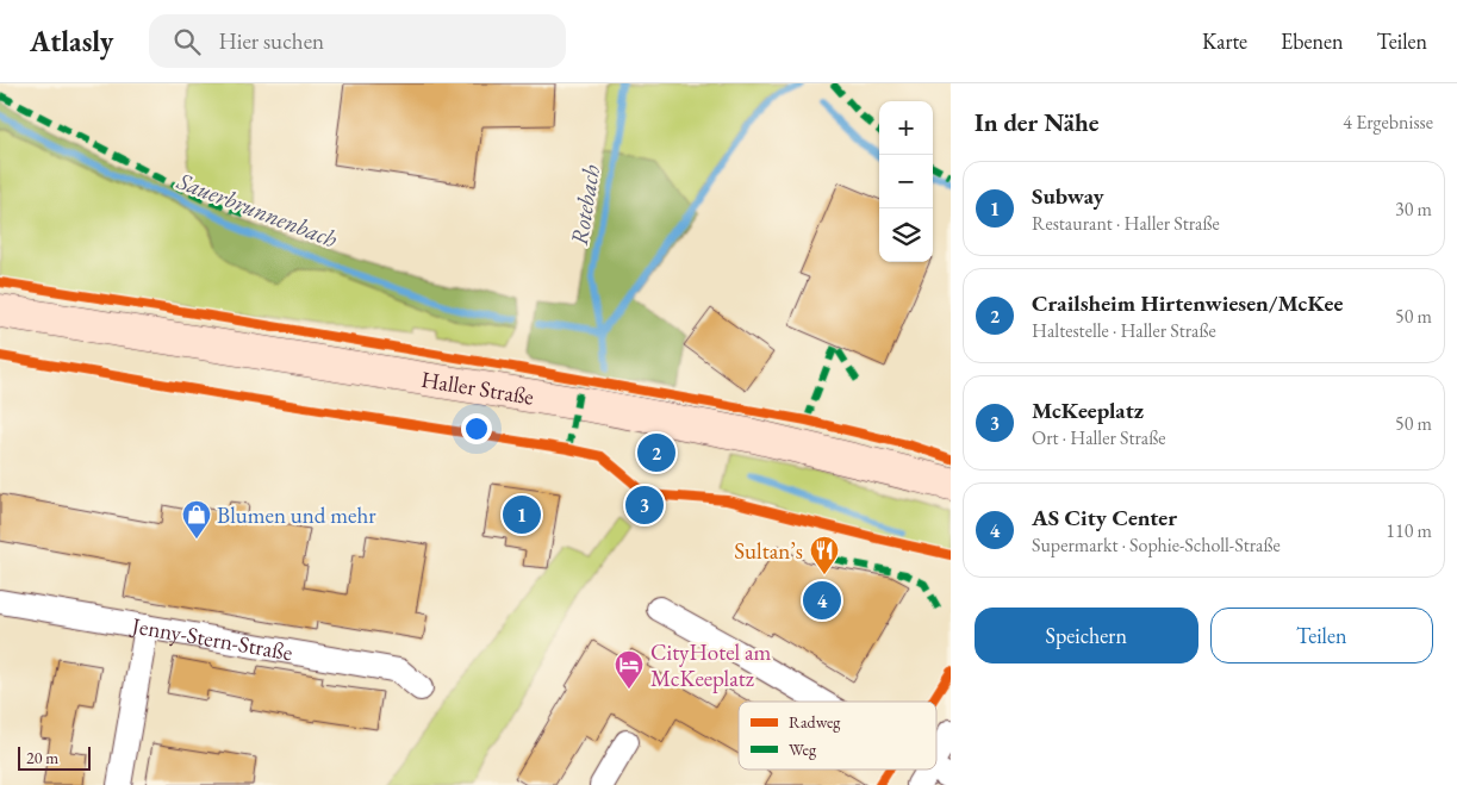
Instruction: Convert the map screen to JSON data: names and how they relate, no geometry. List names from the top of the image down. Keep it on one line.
{"streets":{"main road":["Haller Straße"],"street":["Jenny-Stern-Straße"]},"water":["Rotebach","Sauerbrunnenbach"],"places":{"shop":["Blumen und mehr"],"restaurant":["Sultan’s"],"hotel":["CityHotel am McKeeplatz"]},"legend":["Radweg","Weg"],"scale_bar":"20 m","page":{"header":"Atlasly","search":"Hier suchen","nav":["Karte","Ebenen","Teilen"],"heading":["In der Nähe","4 Ergebnisse"],"map_buttons":["+","−"],"list":[{"mark":"1","name":"Subway","note":"Restaurant · Haller Straße","value":"30 m"},{"mark":"2","name":"Crailsheim Hirtenwiesen/McKee","note":"Haltestelle · Haller Straße","value":"50 m"},{"mark":"3","name":"McKeeplatz","note":"Ort · Haller Straße","value":"50 m"},{"mark":"4","name":"AS City Center","note":"Supermarkt · Sophie-Scholl-Straße","value":"110 m"}],"pins":["2","3","1","4"],"buttons":["Speichern","Teilen"],"scale":"20 m"}}
